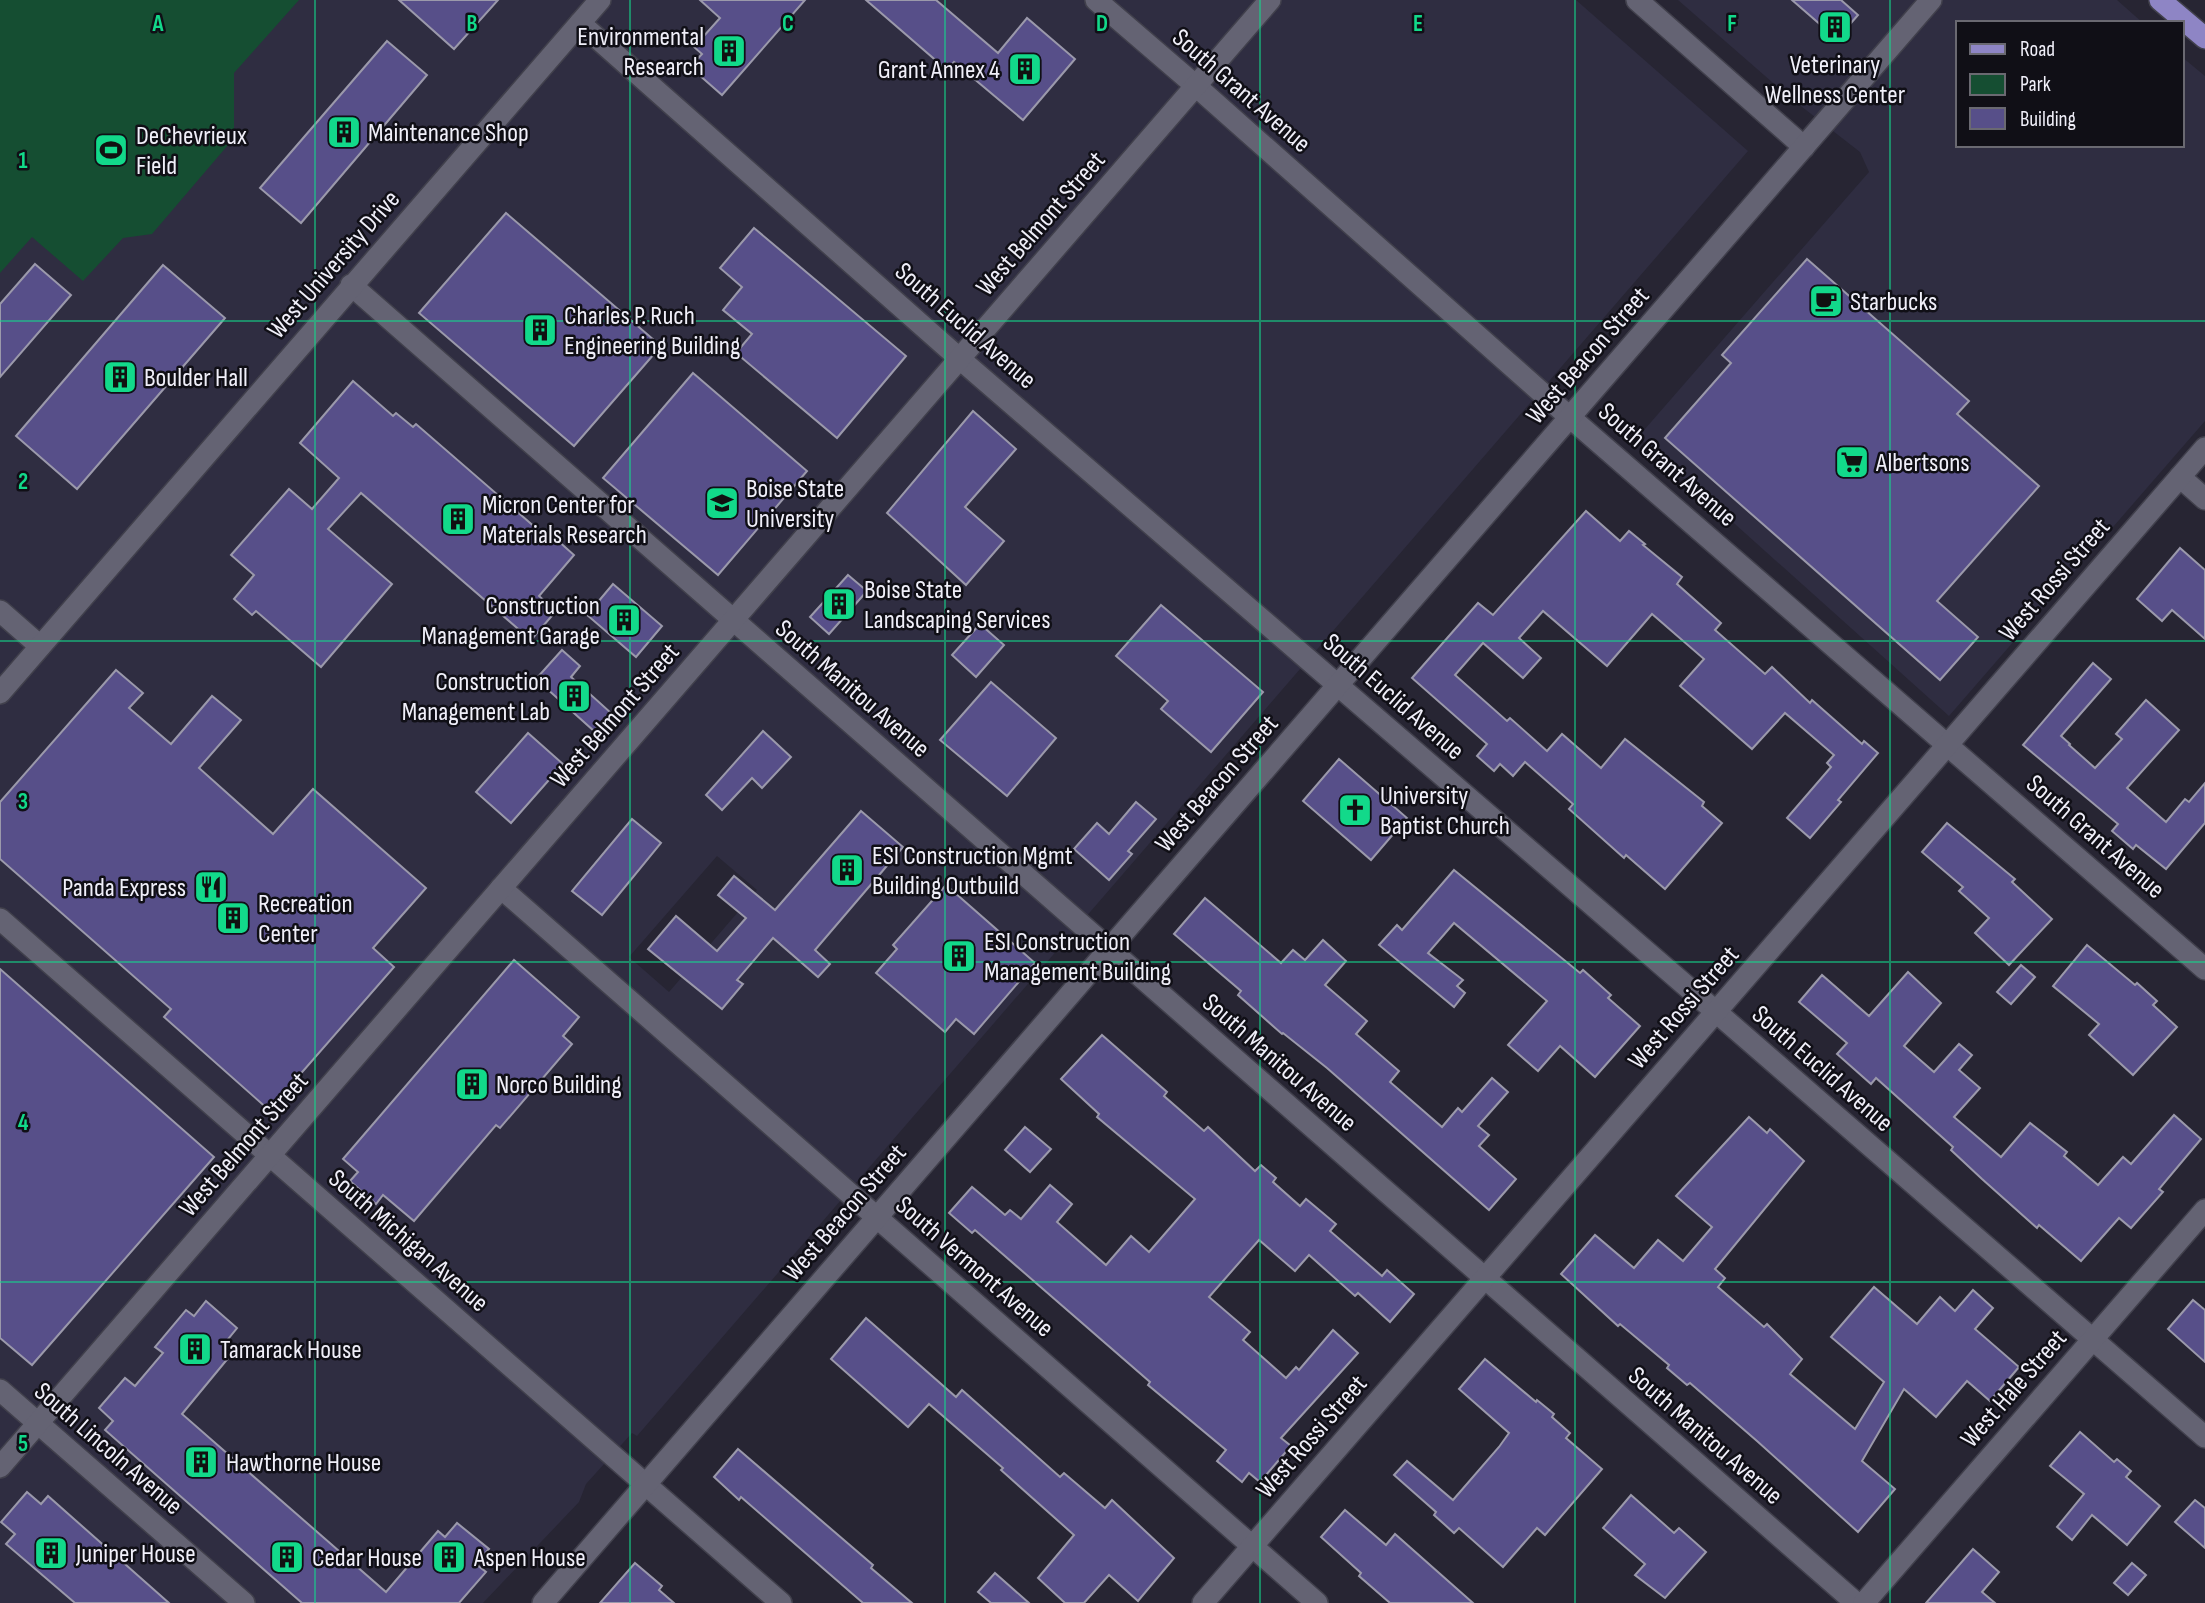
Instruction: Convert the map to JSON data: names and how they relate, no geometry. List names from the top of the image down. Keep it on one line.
{"streets":{"street":["South Grant Avenue","West Belmont Street","West University Drive","South Euclid Avenue","West Beacon Street","West Rossi Street","South Manitou Avenue","South Michigan Avenue","South Vermont Avenue","West Hale Street","South Lincoln Avenue"]},"crossings":[["South Grant Avenue","West Belmont Street"],["South Grant Avenue","West Beacon Street"],["South Grant Avenue","West Rossi Street"],["West Belmont Street","South Euclid Avenue"],["West Belmont Street","South Manitou Avenue"],["West Belmont Street","South Michigan Avenue"],["West Belmont Street","South Vermont Avenue"],["West Belmont Street","South Lincoln Avenue"],["West University Drive","South Euclid Avenue"],["West University Drive","South Manitou Avenue"],["South Euclid Avenue","West Beacon Street"],["South Euclid Avenue","West Rossi Street"],["South Euclid Avenue","West Hale Street"],["West Beacon Street","South Manitou Avenue"],["West Beacon Street","South Michigan Avenue"],["West Beacon Street","South Vermont Avenue"],["West Rossi Street","South Manitou Avenue"],["West Rossi Street","South Vermont Avenue"]],"places":{"building":["Veterinary Wellness Center","Environmental Research","Grant Annex 4","Maintenance Shop","Charles P. Ruch Engineering Building","Boulder Hall","Micron Center for Materials Research","Boise State Landscaping Services","Construction Management Garage","Construction Management Lab","ESI Construction Mgmt Building Outbuild","Recreation Center","ESI Construction Management Building","Norco Building","Tamarack House","Hawthorne House","Juniper House","Cedar House","Aspen House"],"sports":["DeChevrieux Field"],"cafe":["Starbucks"],"supermarket":["Albertsons"],"school or university":["Boise State University"],"church":["University Baptist Church"],"restaurant":["Panda Express"]},"legend":["Road","Park","Building"],"grid":{"columns":["A","B","C","D","E","F"],"rows":["1","2","3","4","5"]}}
